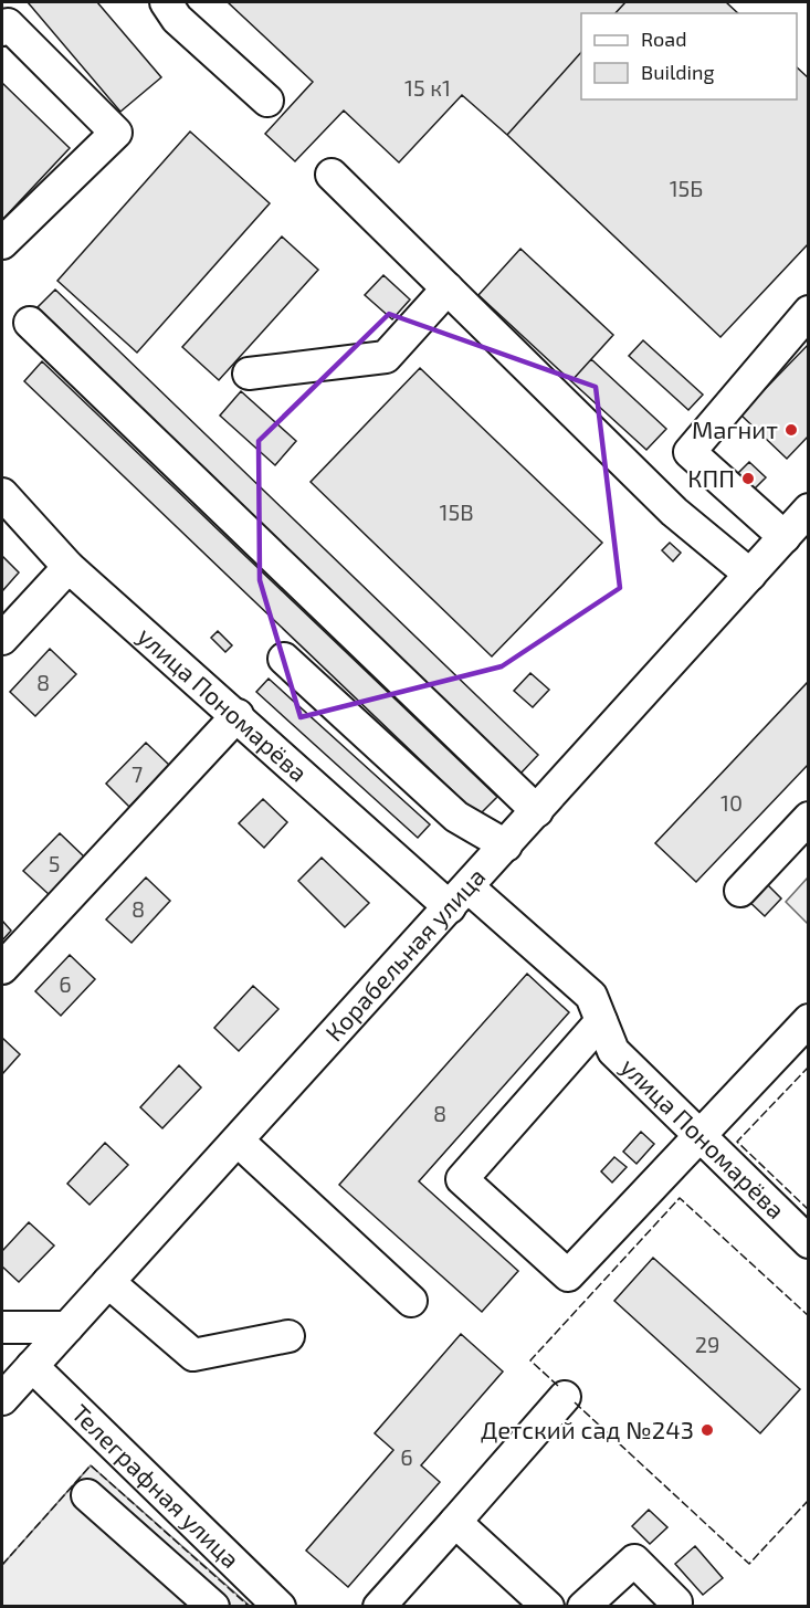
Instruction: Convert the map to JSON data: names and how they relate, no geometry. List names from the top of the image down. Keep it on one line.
{"streets":{"street":["улица Пономарёва","Корабельная улица","Телеграфная улица"]},"crossings":[["улица Пономарёва","Корабельная улица"],["Корабельная улица","Телеграфная улица"]],"places":["Магнит","КПП","Детский сад №243"],"house_numbers":["15 к1","15Б","15В","8","7","10","5","8","6","8","29","6"],"legend":["Road","Building"]}
